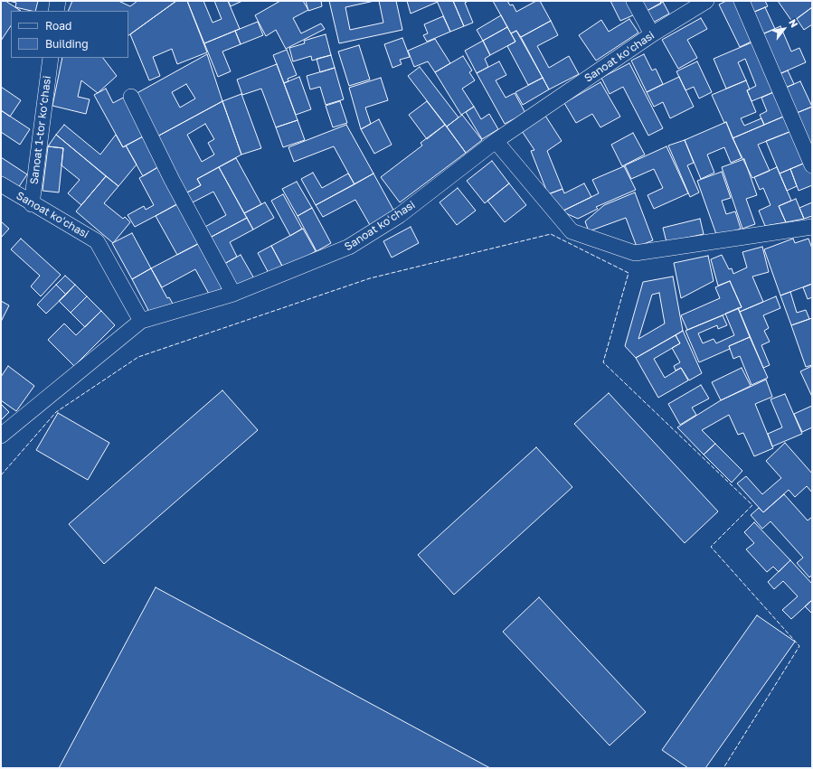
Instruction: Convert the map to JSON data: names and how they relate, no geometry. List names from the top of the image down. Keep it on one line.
{"streets":{"street":["Sanoat koʻchasi","Sanoat 1-tor ko‘chasi"]},"crossings":[["Sanoat koʻchasi","Sanoat 1-tor ko‘chasi"]],"legend":["Road","Building"],"north":"top right"}
